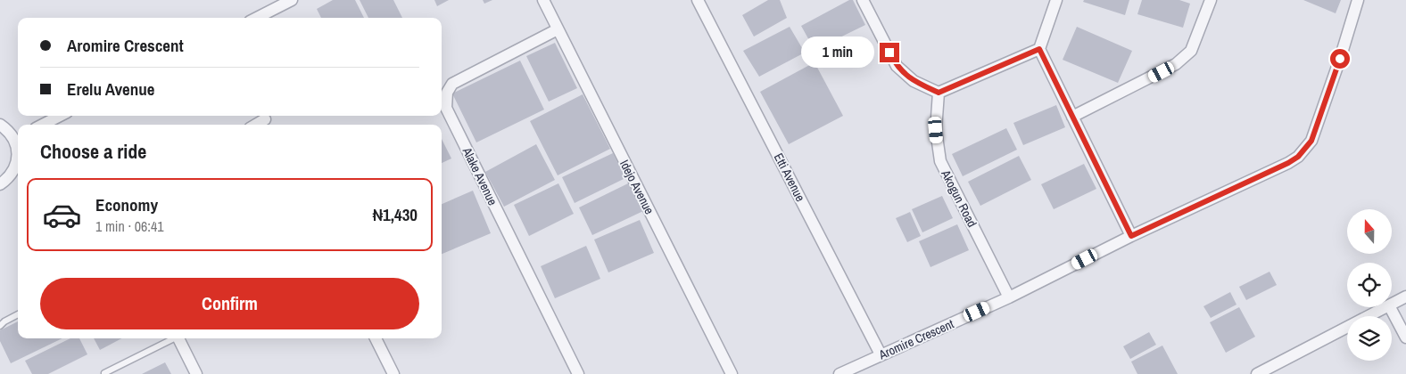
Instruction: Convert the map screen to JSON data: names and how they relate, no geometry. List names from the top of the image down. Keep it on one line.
{"streets":{"street":["Alake Avenue","Etti Avenue","Idejo Avenue","Akogun Road","Aromire Crescent"]},"crossings":[["Alake Avenue","Idejo Avenue"],["Etti Avenue","Aromire Crescent"],["Akogun Road","Aromire Crescent"]],"north":"top","page":{"banner":["Aromire Crescent","Erelu Avenue"],"bubble":"1 min","heading":"Choose a ride","list":[{"name":"Economy","note":"1 min · 06:41","value":"₦1,430"}],"buttons":"Confirm"}}
